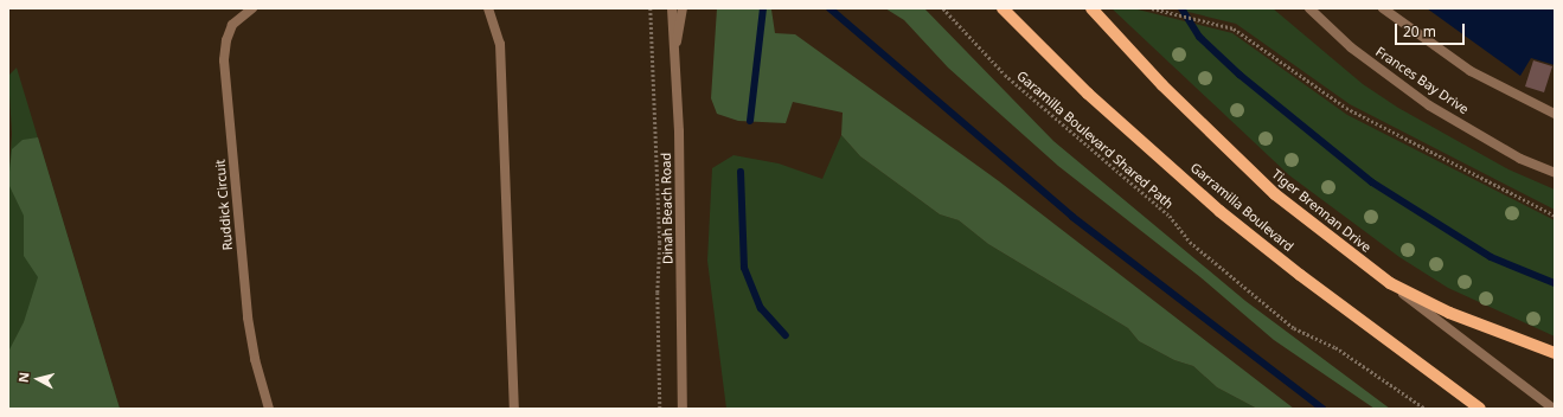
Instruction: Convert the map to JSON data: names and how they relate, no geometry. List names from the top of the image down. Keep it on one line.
{"streets":{"main road":["Garramilla Boulevard","Tiger Brennan Drive"],"street":["Frances Bay Drive","Ruddick Circuit","Dinah Beach Road"],"path":["Garamilla Boulevard Shared Path"]},"scale_bar":"20 m","north":"left"}
